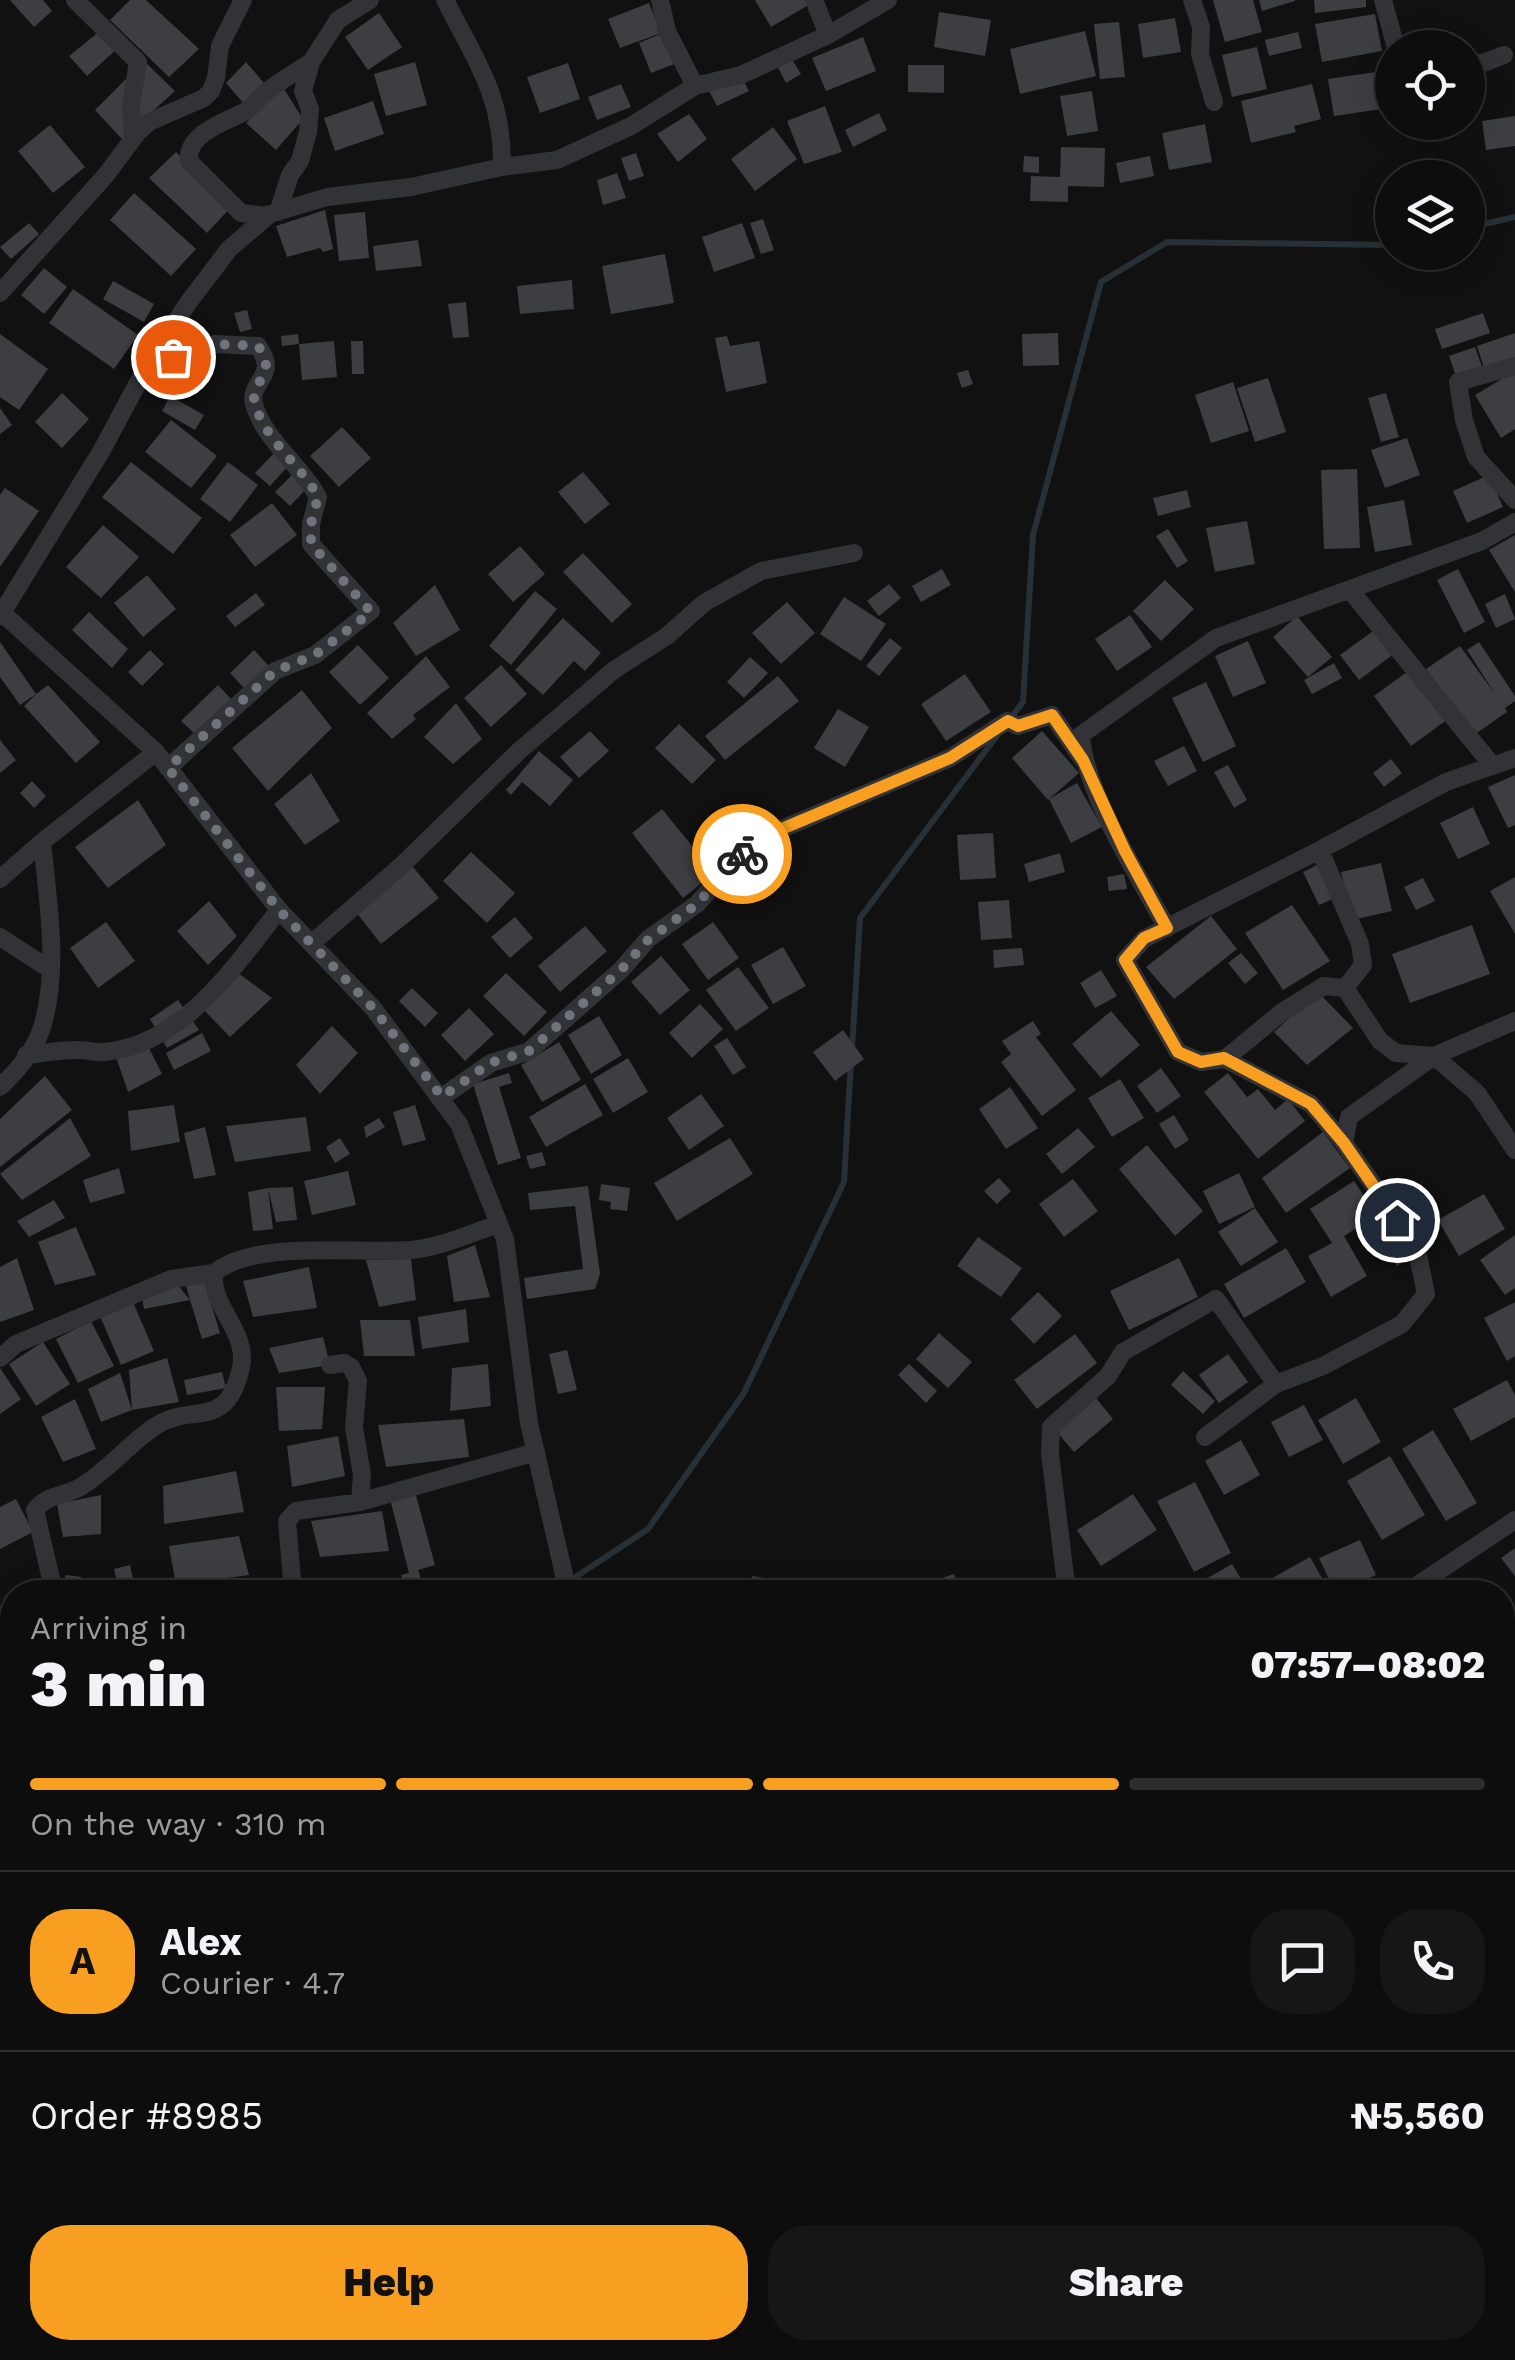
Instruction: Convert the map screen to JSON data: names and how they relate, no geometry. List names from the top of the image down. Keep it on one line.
{"page":{"heading":["3 min","Arriving in","07:57–08:02"],"panel":["Alex","Courier · 4.7","Order #8985","₦5,560"],"bar":"On the way · 310 m","round":"A","buttons":["Help","Share"]}}
